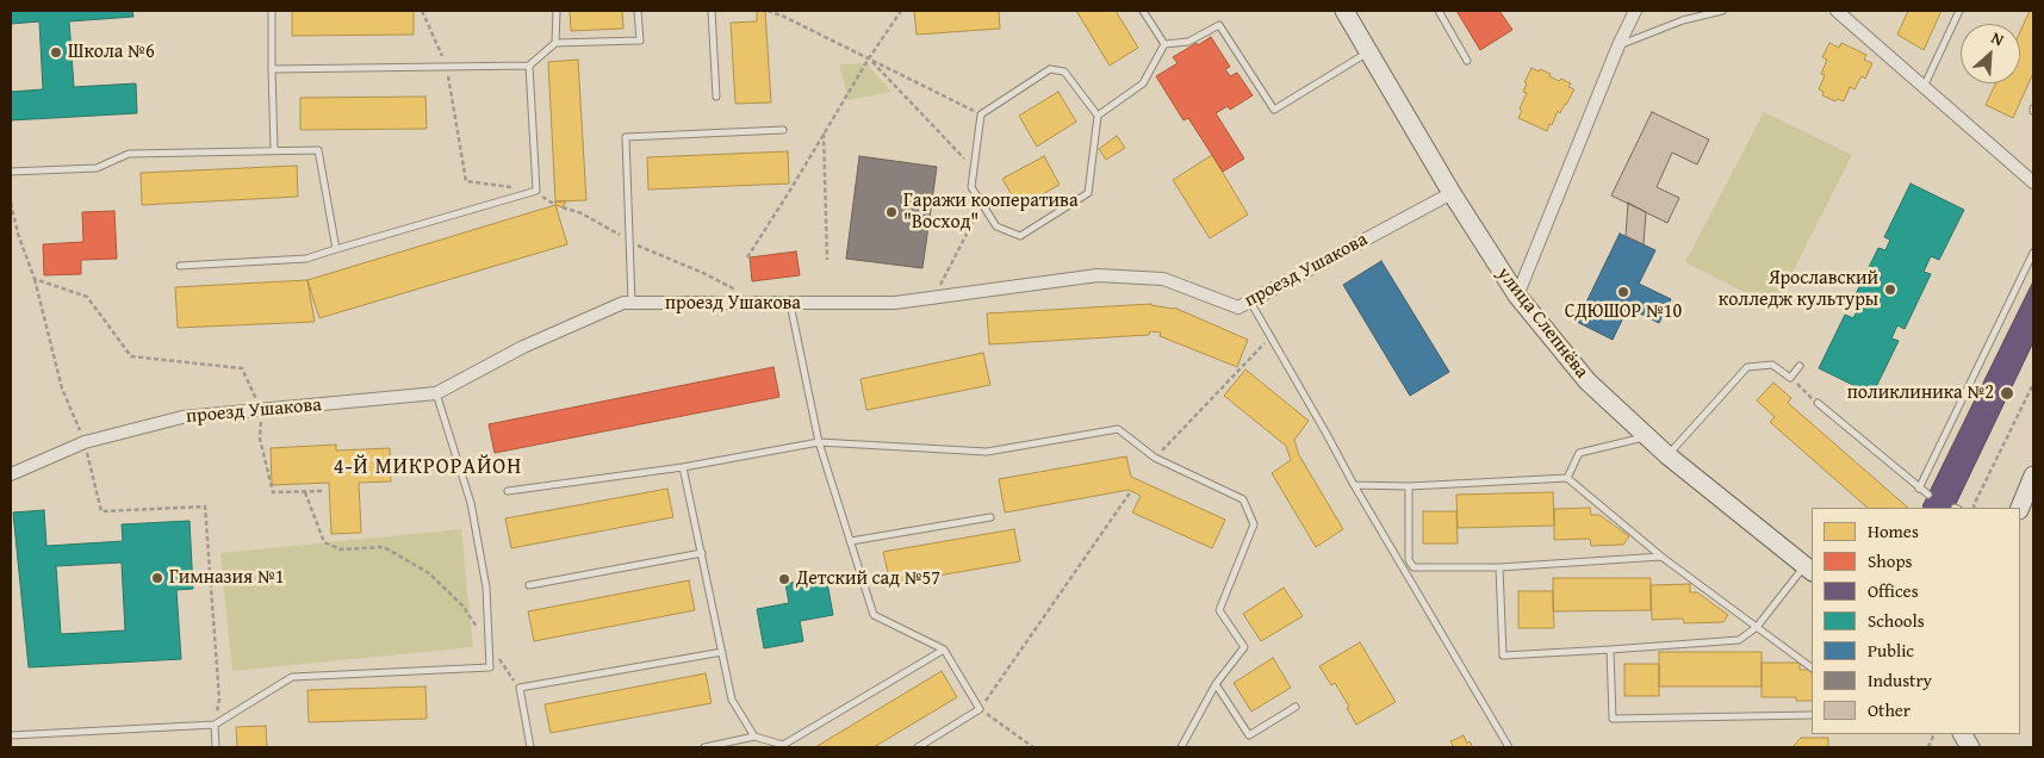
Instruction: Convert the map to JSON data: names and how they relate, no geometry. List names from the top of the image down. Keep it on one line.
{"streets":{"street":["проезд Ушакова","улица Слепнёва"]},"crossings":[["проезд Ушакова","улица Слепнёва"]],"districts":["4-Й МИКРОРАЙОН"],"places":["Школа №6","Гаражи кооператива \"Восход\"","Ярославский колледж культуры","СДЮШОР №10","поликлиника №2","Гимназия №1","Детский сад №57"],"legend":["Homes","Shops","Offices","Schools","Public","Industry","Other"],"north":"top right"}
